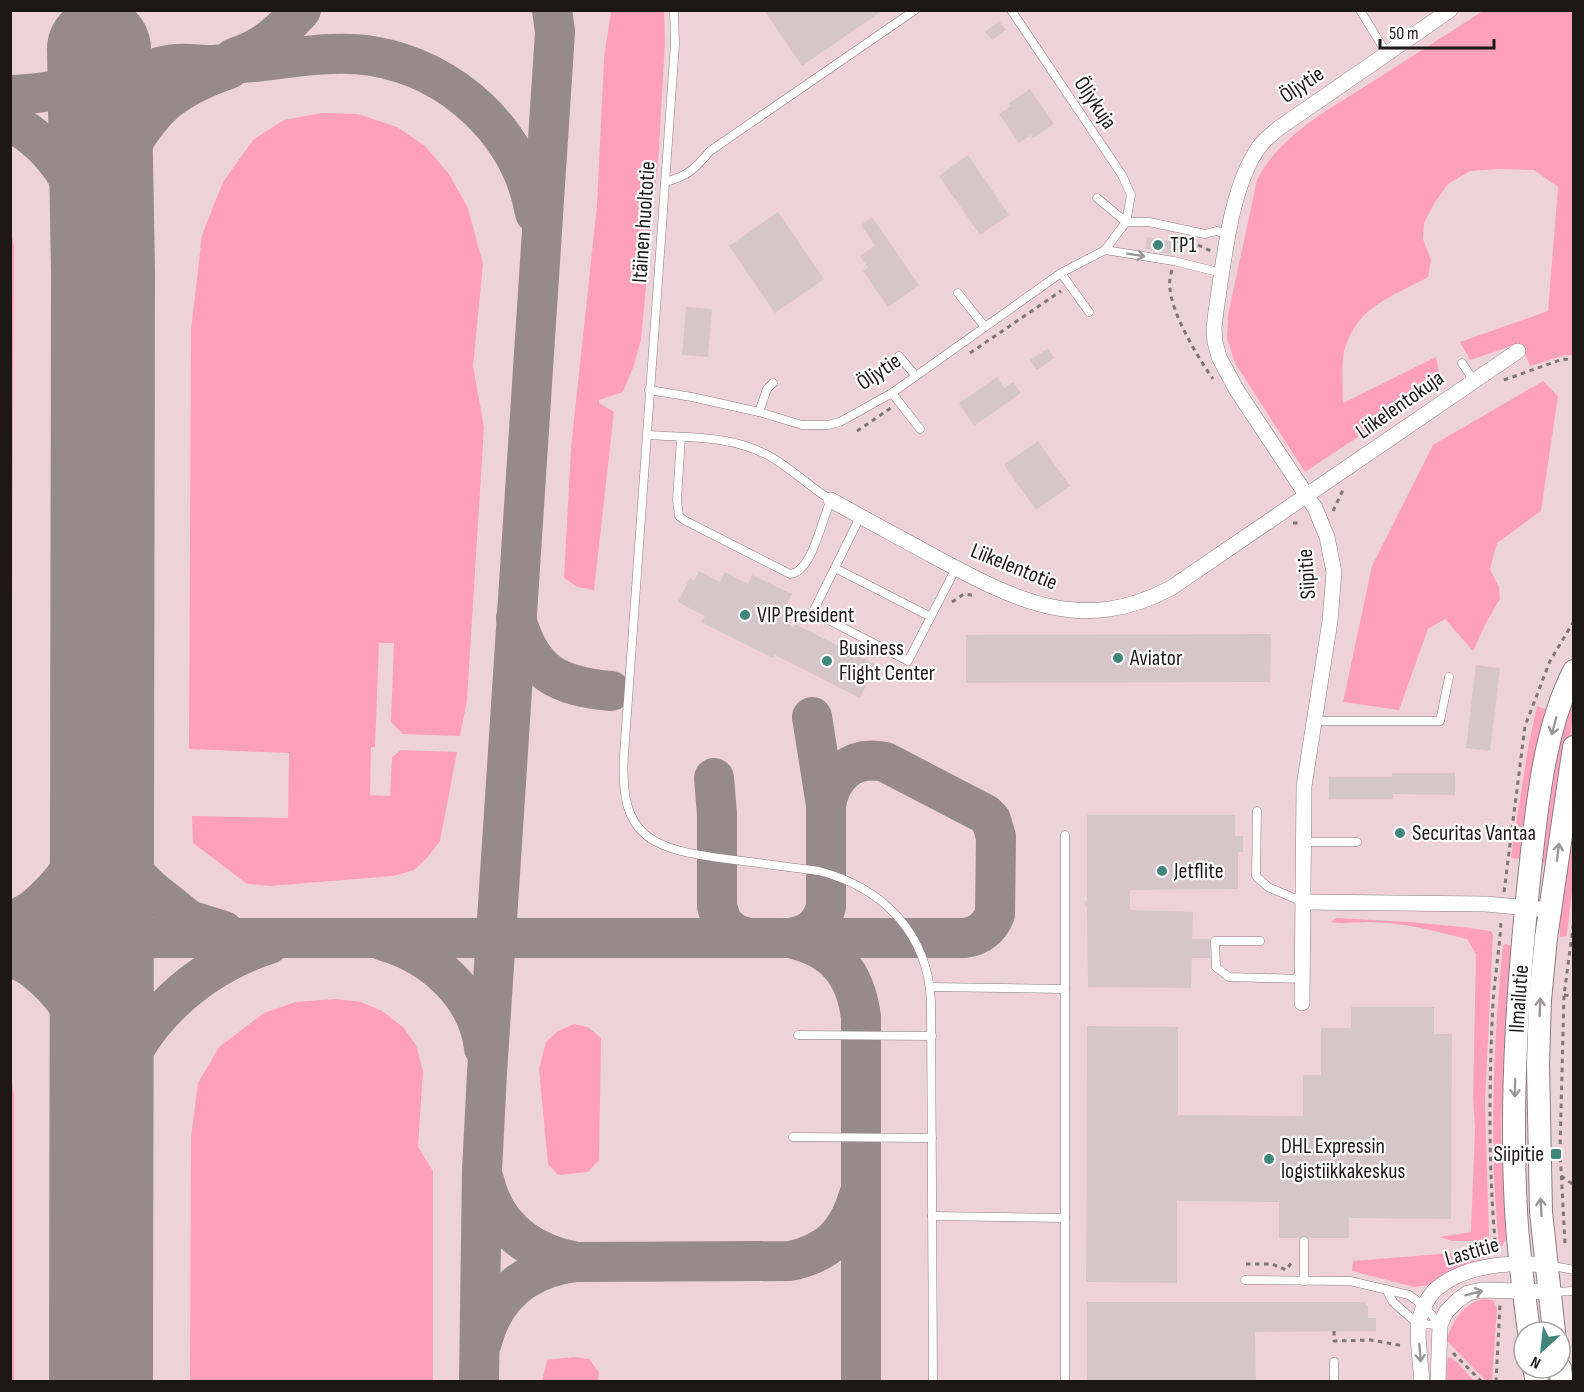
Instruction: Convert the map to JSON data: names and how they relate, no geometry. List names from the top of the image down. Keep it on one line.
{"streets":{"main road":["Ilmailutie"],"street":["Öljytie","Liikelentokuja","Liikelentotie","Siipitie","Lastitie"],"lane":["Öljykuja","Itäinen huoltotie"]},"crossings":[["Öljytie","Öljykuja"],["Öljytie","Itäinen huoltotie"],["Öljytie","Siipitie"],["Liikelentokuja","Liikelentotie"],["Liikelentokuja","Siipitie"],["Liikelentotie","Siipitie"],["Ilmailutie","Lastitie"]],"places":{"other":["TP1","VIP President","Aviator","Business Flight Center","Securitas Vantaa","Jetflite","DHL Expressin logistiikkakeskus"],"transit":["Siipitie"]},"scale_bar":"50 m","north":"bottom left"}
